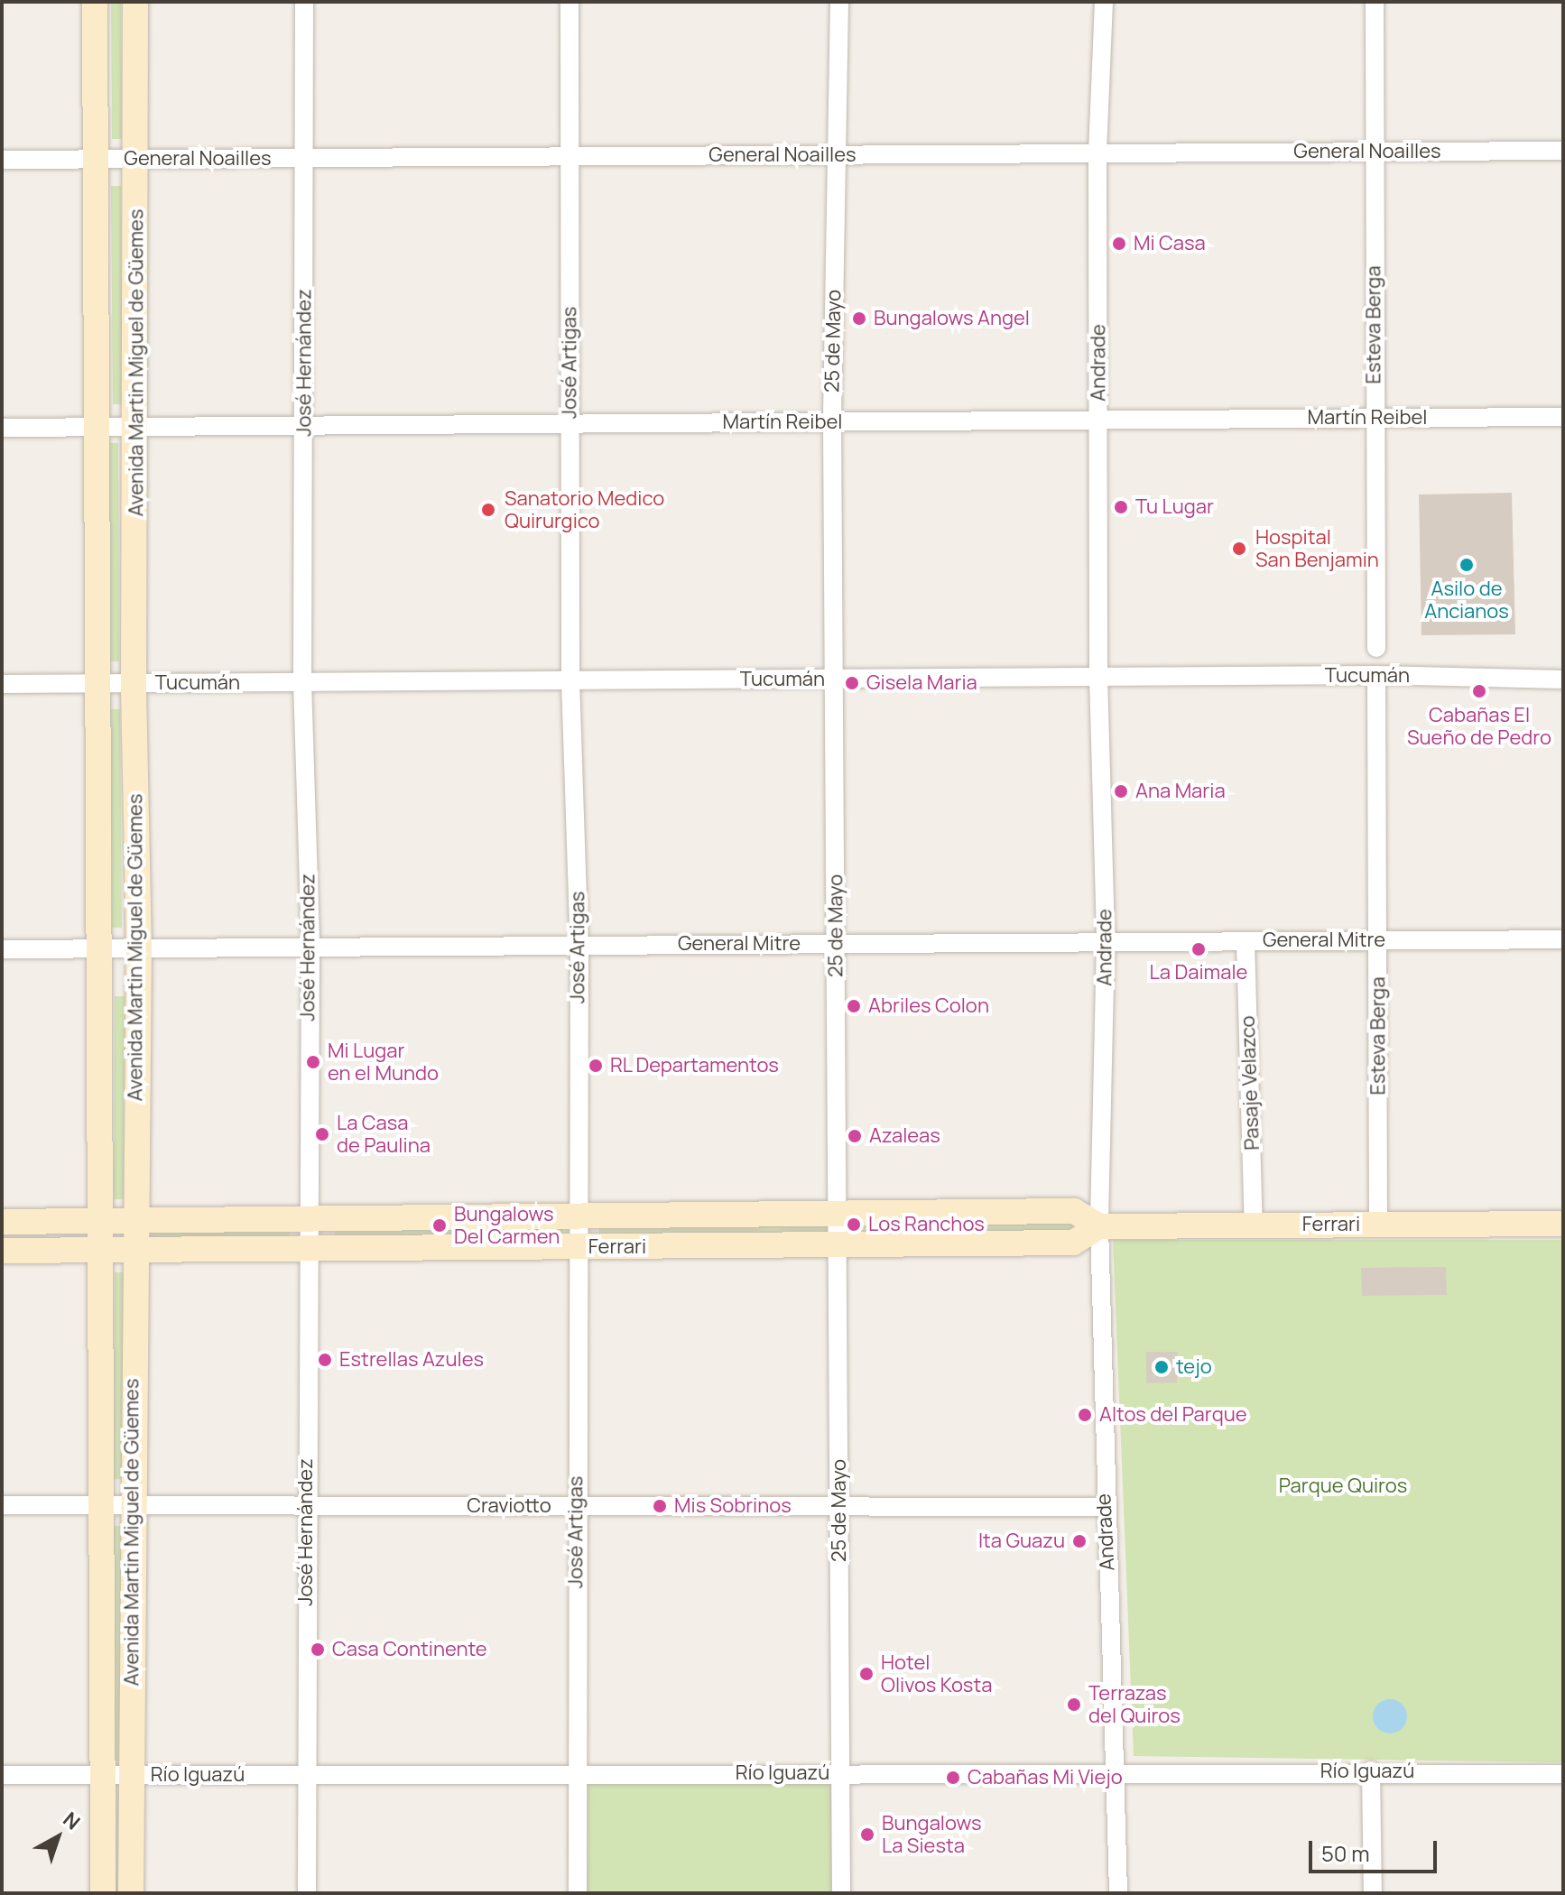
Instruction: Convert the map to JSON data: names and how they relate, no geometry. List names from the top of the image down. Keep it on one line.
{"streets":{"street":["General Noailles","Esteva Berga","25 de Mayo","Avenida Martin Miguel de Güemes","José Hernández","José Artigas","Andrade","Martín Reibel","Tucumán","General Mitre","Pasaje Velazco","Ferrari","Craviotto","Río Iguazú"]},"crossings":[["General Noailles","Esteva Berga"],["General Noailles","25 de Mayo"],["General Noailles","Avenida Martin Miguel de Güemes"],["General Noailles","José Hernández"],["General Noailles","José Artigas"],["General Noailles","Andrade"],["Esteva Berga","Martín Reibel"],["Esteva Berga","Tucumán"],["Esteva Berga","General Mitre"],["Esteva Berga","Ferrari"],["25 de Mayo","Martín Reibel"],["25 de Mayo","Tucumán"],["25 de Mayo","General Mitre"],["25 de Mayo","Ferrari"],["25 de Mayo","Craviotto"],["25 de Mayo","Río Iguazú"],["Avenida Martin Miguel de Güemes","Martín Reibel"],["Avenida Martin Miguel de Güemes","Tucumán"],["Avenida Martin Miguel de Güemes","General Mitre"],["Avenida Martin Miguel de Güemes","Ferrari"],["Avenida Martin Miguel de Güemes","Craviotto"],["Avenida Martin Miguel de Güemes","Río Iguazú"],["José Hernández","Martín Reibel"],["José Hernández","Tucumán"],["José Hernández","General Mitre"],["José Hernández","Ferrari"],["José Hernández","Craviotto"],["José Hernández","Río Iguazú"],["José Artigas","Martín Reibel"],["José Artigas","Tucumán"],["José Artigas","General Mitre"],["José Artigas","Ferrari"],["José Artigas","Craviotto"],["José Artigas","Río Iguazú"],["Andrade","Martín Reibel"],["Andrade","Tucumán"],["Andrade","General Mitre"],["Andrade","Ferrari"],["Andrade","Craviotto"],["Andrade","Río Iguazú"],["General Mitre","Pasaje Velazco"],["Pasaje Velazco","Ferrari"]],"parks":["Parque Quiros"],"places":["Mi Casa","Bungalows Angel","Tu Lugar","Sanatorio Medico Quirurgico","Hospital San Benjamin","Asilo de Ancianos","Gisela Maria","Cabañas El Sueño de Pedro","Ana Maria","La Daimale","Abriles Colon","Mi Lugar en el Mundo","RL Departamentos","La Casa de Paulina","Azaleas","Los Ranchos","Bungalows Del Carmen","Estrellas Azules","tejo","Altos del Parque","Mis Sobrinos","Ita Guazu","Casa Continente","Hotel Olivos Kosta","Terrazas del Quiros","Cabañas Mi Viejo","Bungalows La Siesta"],"scale_bar":"50 m","north":"top right"}
